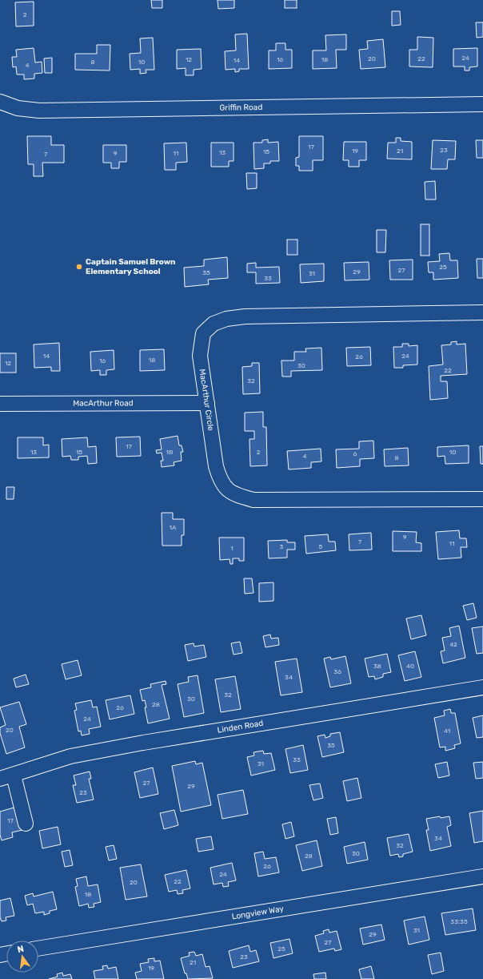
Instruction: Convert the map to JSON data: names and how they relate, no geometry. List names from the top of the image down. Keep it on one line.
{"streets":{"street":["Griffin Road","MacArthur Circle","MacArthur Road","Linden Road","Longview Way"]},"crossings":[["MacArthur Circle","MacArthur Road"]],"places":["Captain Samuel Brown Elementary School"],"house_numbers":["2","24","20","22","12","16","18","14","8","10","4","17","23","19","21","15","13","9","11","7","25","27","29","35","31","33","14","24","26","18","16","12","30","22","32","17","13","15","1B","2","10","6","4","8","1A","9","7","11","3","5","1","42","38","40","36","34","32","30","28","26","24","20","41","35","33","31","27","29","23","17","34","32","30","28","26","24","22","20","18","33;35","31","29","27","25","23","21","19"],"north":"top"}
